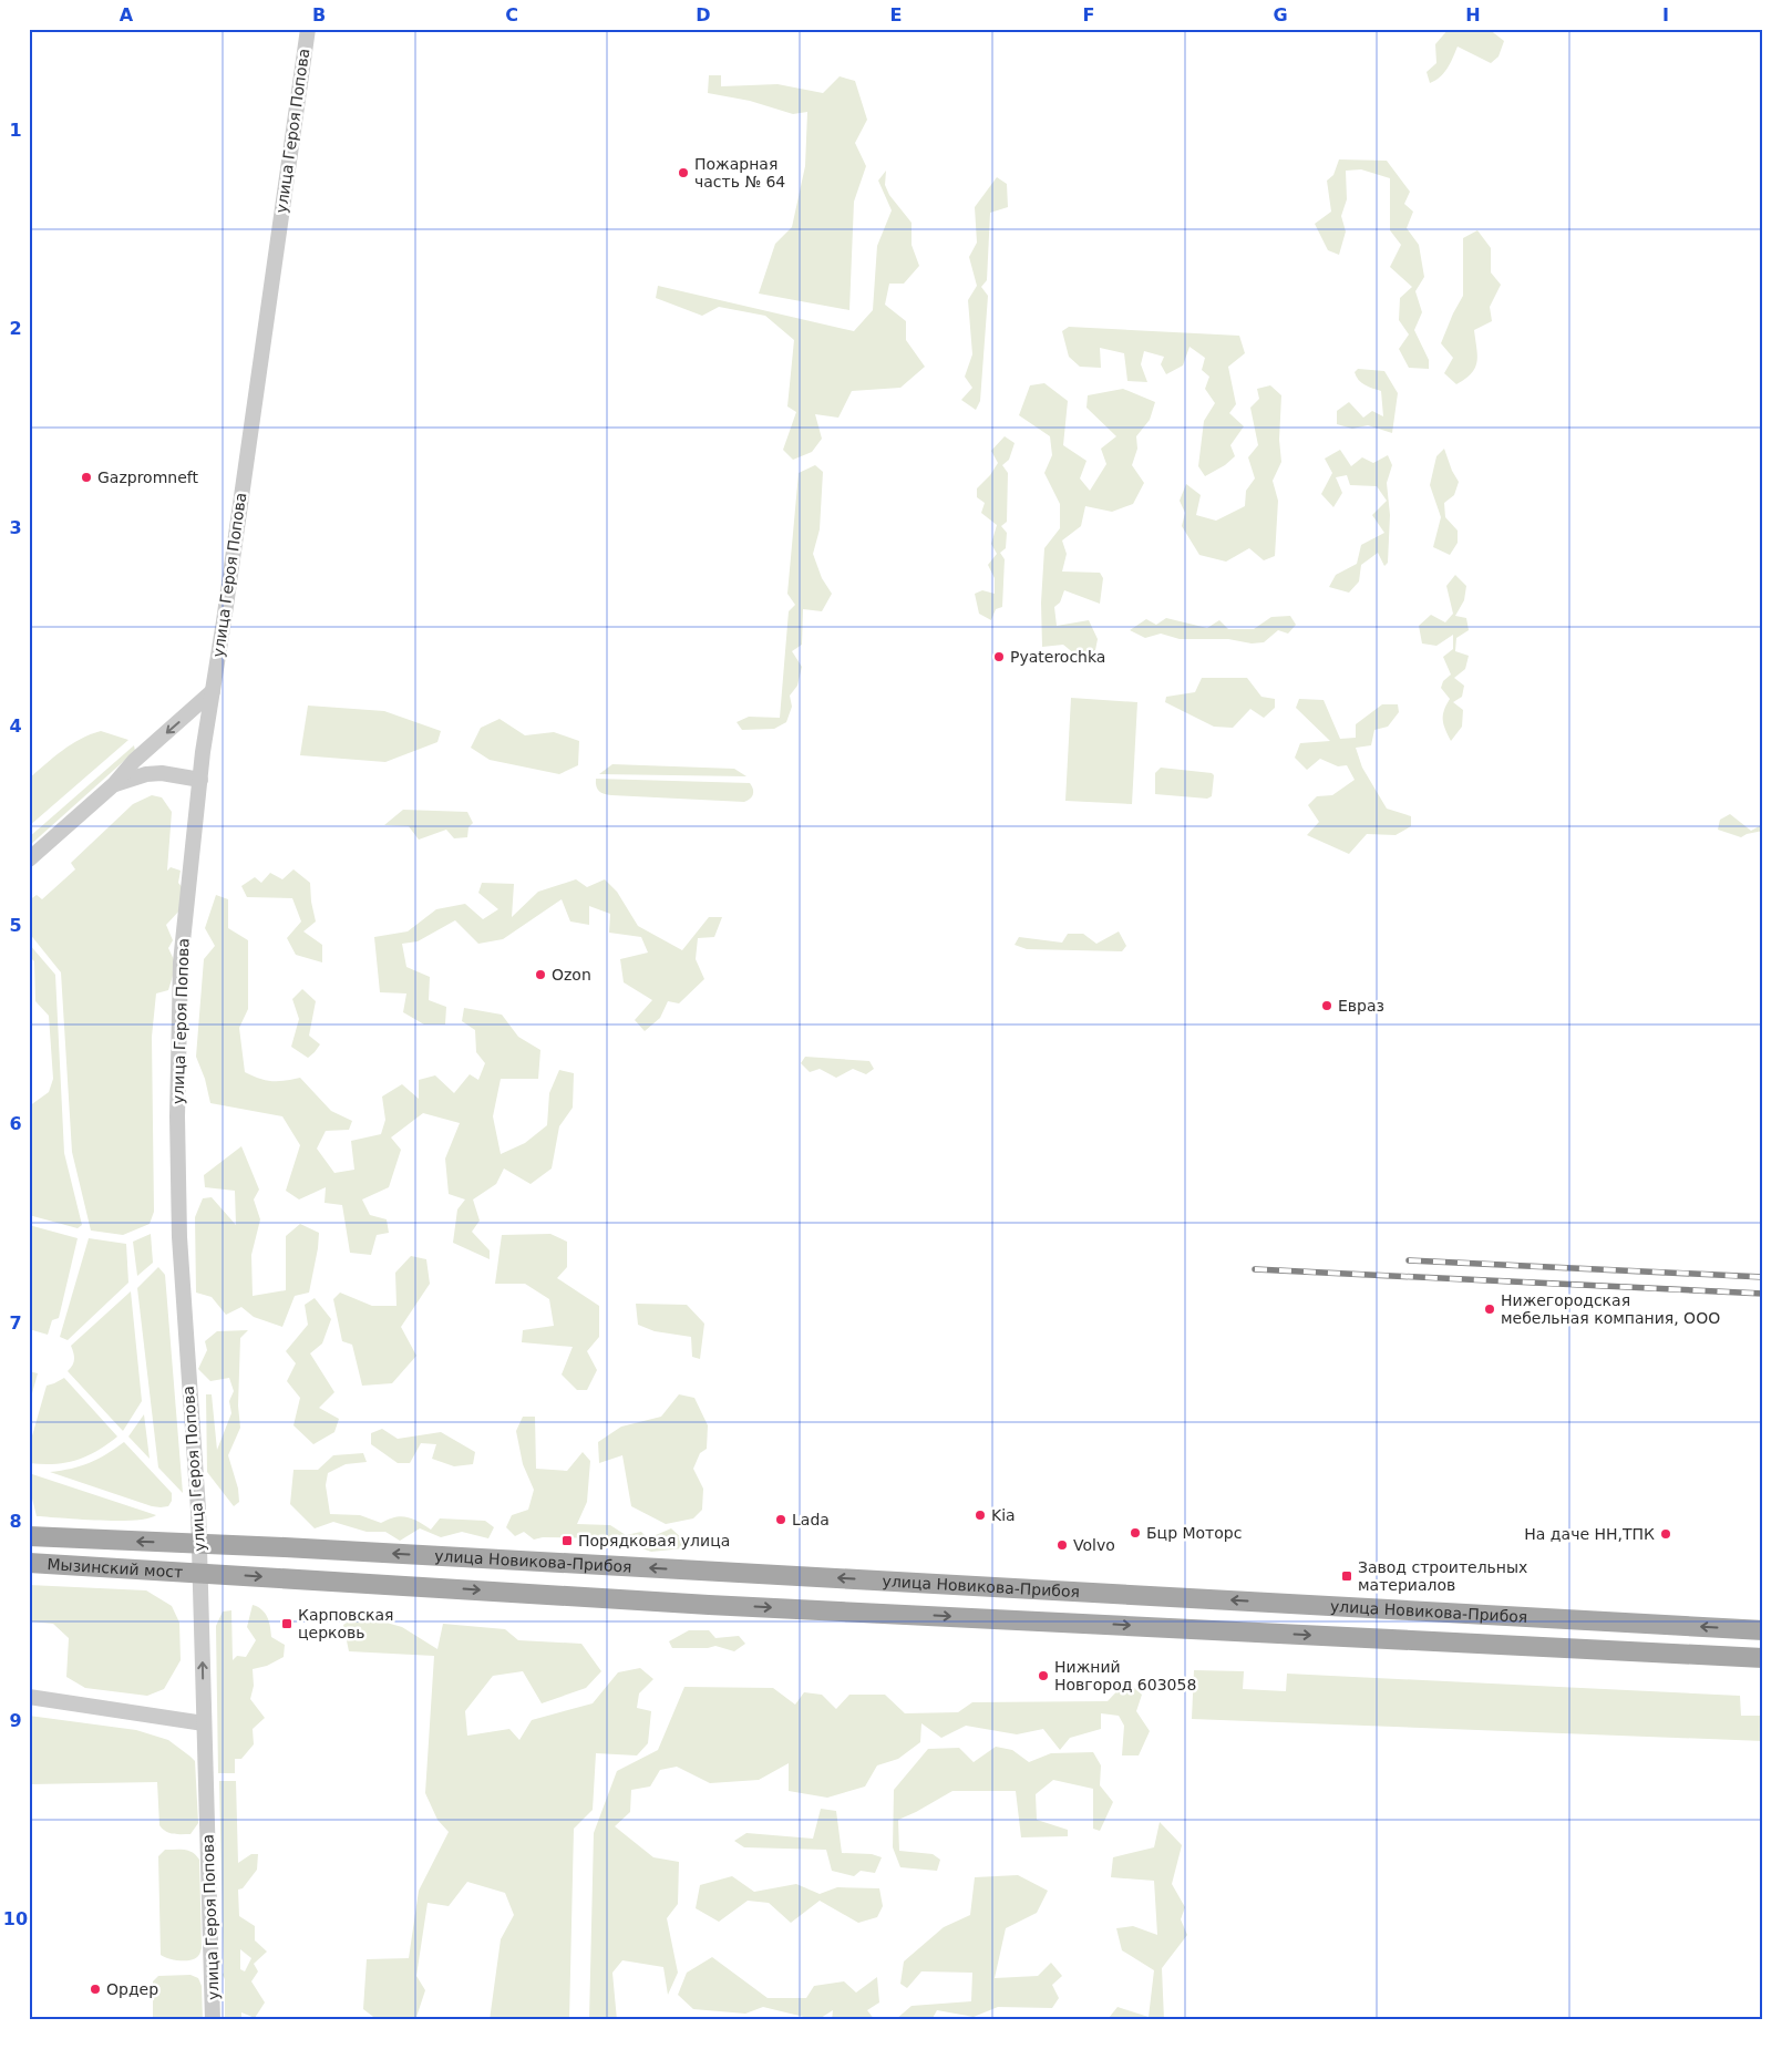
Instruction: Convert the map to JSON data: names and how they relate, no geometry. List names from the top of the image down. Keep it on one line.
{"streets":{"main road":["улица Новикова-Прибоя","Мызинский мост"],"street":["улица Героя Попова"]},"crossings":[["улица Героя Попова","улица Новикова-Прибоя"],["улица Героя Попова","Мызинский мост"],["улица Новикова-Прибоя","Мызинский мост"]],"places":{"other":["Пожарная часть № 64","Gazpromneft","Pyaterochka","Ozon","Евраз","Нижегородская мебельная компания, ООО","Kia","Lada","Бцр Моторс","На даче НН,ТПК","Volvo","Нижний Новгород 603058","Ордер"],"transit":["Порядковая улица","Завод строительных материалов","Карповская церковь"]},"grid":{"columns":["A","B","C","D","E","F","G","H","I"],"rows":["1","2","3","4","5","6","7","8","9","10"]}}
